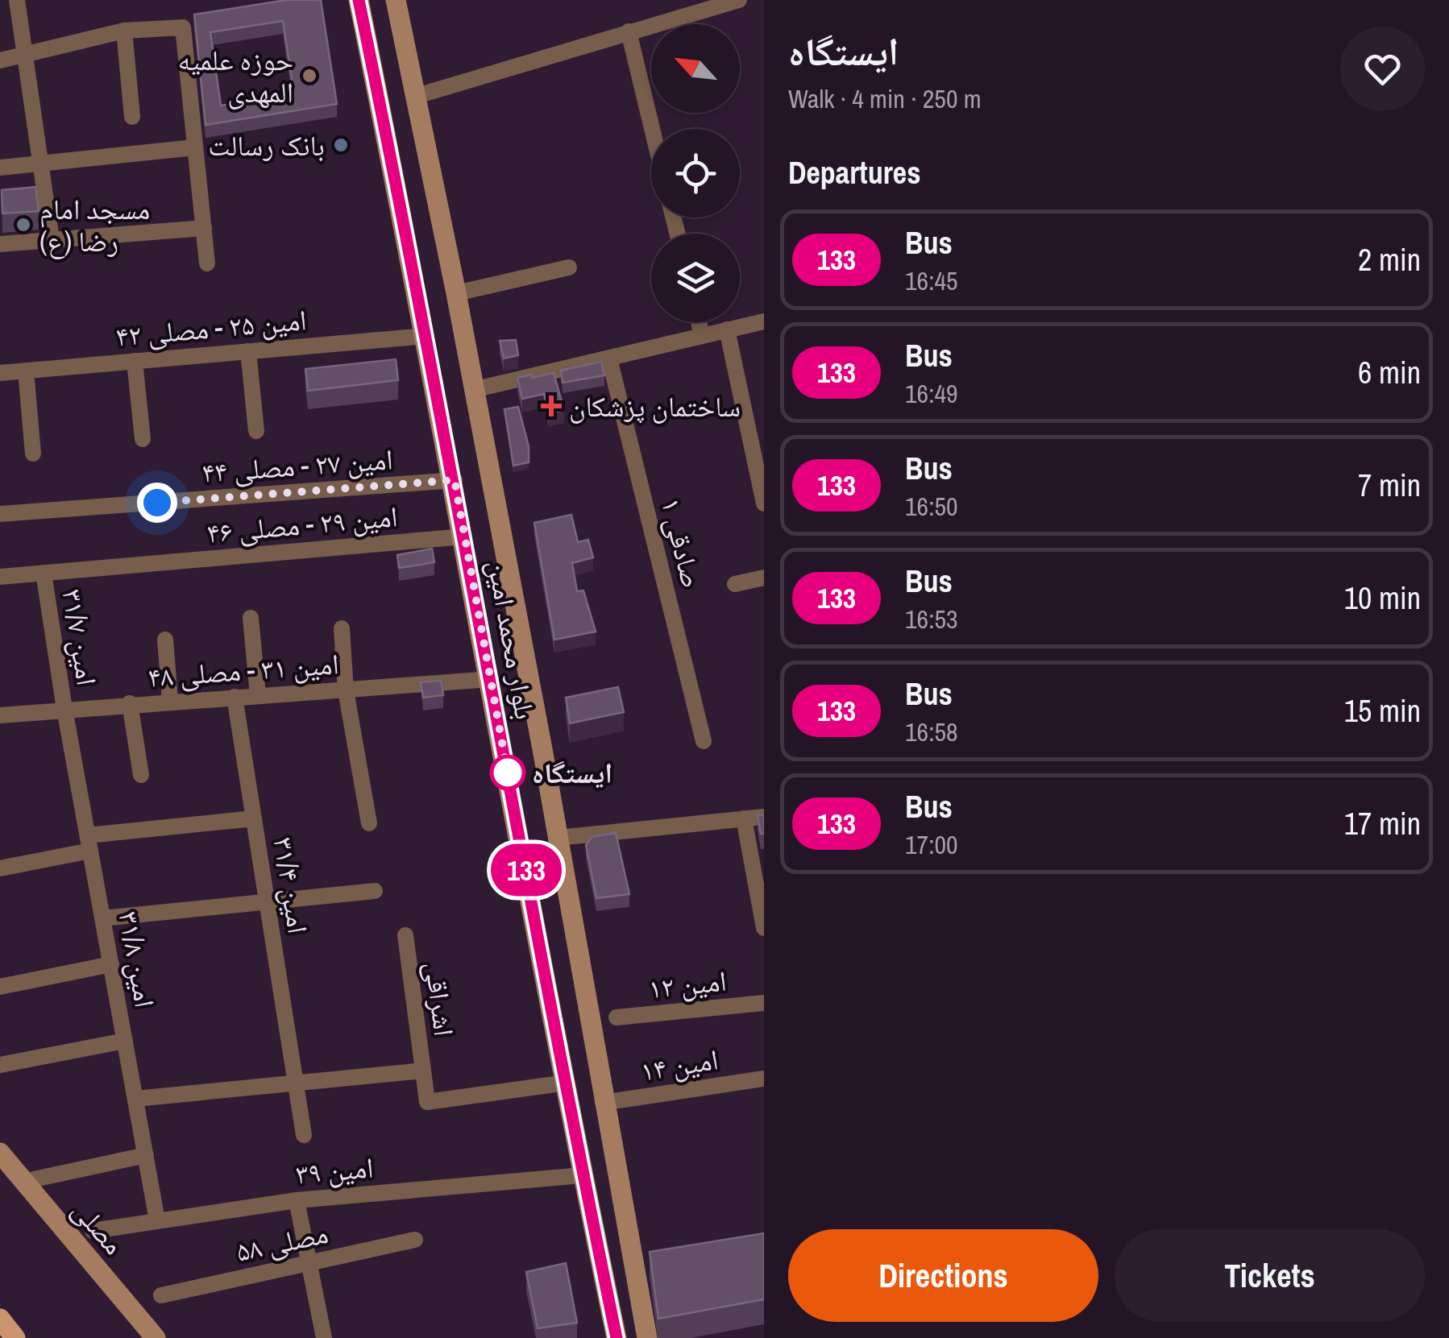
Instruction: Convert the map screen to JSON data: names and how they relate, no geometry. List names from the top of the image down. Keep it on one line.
{"streets":{"main road":["بلوار محمد امین","مصلی"],"street":["امین ۲۵ - مصلی ۴۲","امین ۲۷ - مصلی ۴۴","امین ۲۹ - مصلی ۴۶","صادقی ۱","امین ۳۱/۷","امین ۳۱ - مصلی ۴۸","امین ۳۱/۴","امین ۳۱/۸","امین ۱۲","اشراقی","امین ۱۴","امین ۳۹","مصلی ۵۸"]},"crossings":[["امین ۲۵ - مصلی ۴۲","بلوار محمد امین"],["امین ۲۷ - مصلی ۴۴","بلوار محمد امین"],["امین ۲۹ - مصلی ۴۶","امین ۳۱/۷"],["امین ۲۹ - مصلی ۴۶","بلوار محمد امین"],["امین ۳۱/۷","امین ۳۱ - مصلی ۴۸"],["امین ۳۱/۷","امین ۳۱/۸"],["بلوار محمد امین","امین ۳۱ - مصلی ۴۸"],["بلوار محمد امین","اشراقی"],["بلوار محمد امین","امین ۱۴"],["بلوار محمد امین","امین ۳۹"],["امین ۳۱ - مصلی ۴۸","امین ۳۱/۴"],["امین ۳۱ - مصلی ۴۸","امین ۳۱/۸"],["امین ۳۱/۸","امین ۳۹"]],"places":{"other":["حوزه علمیه المهدی","بانک رسالت","مسجد امام رضا (ع)","ایستگاه"],"health":["ساختمان پزشکان"]},"lines":["bus line 133"],"north":"top left","page":{"on_map":"133","heading":[["ایستگاه","Walk · 4 min · 250 m"],"Departures"],"list":[{"mark":"133","name":"Bus","note":"16:45","value":"2 min"},{"mark":"133","name":"Bus","note":"16:49","value":"6 min"},{"mark":"133","name":"Bus","note":"16:50","value":"7 min"},{"mark":"133","name":"Bus","note":"16:53","value":"10 min"},{"mark":"133","name":"Bus","note":"16:58","value":"15 min"},{"mark":"133","name":"Bus","note":"17:00","value":"17 min"}],"buttons":["Directions","Tickets"]}}
